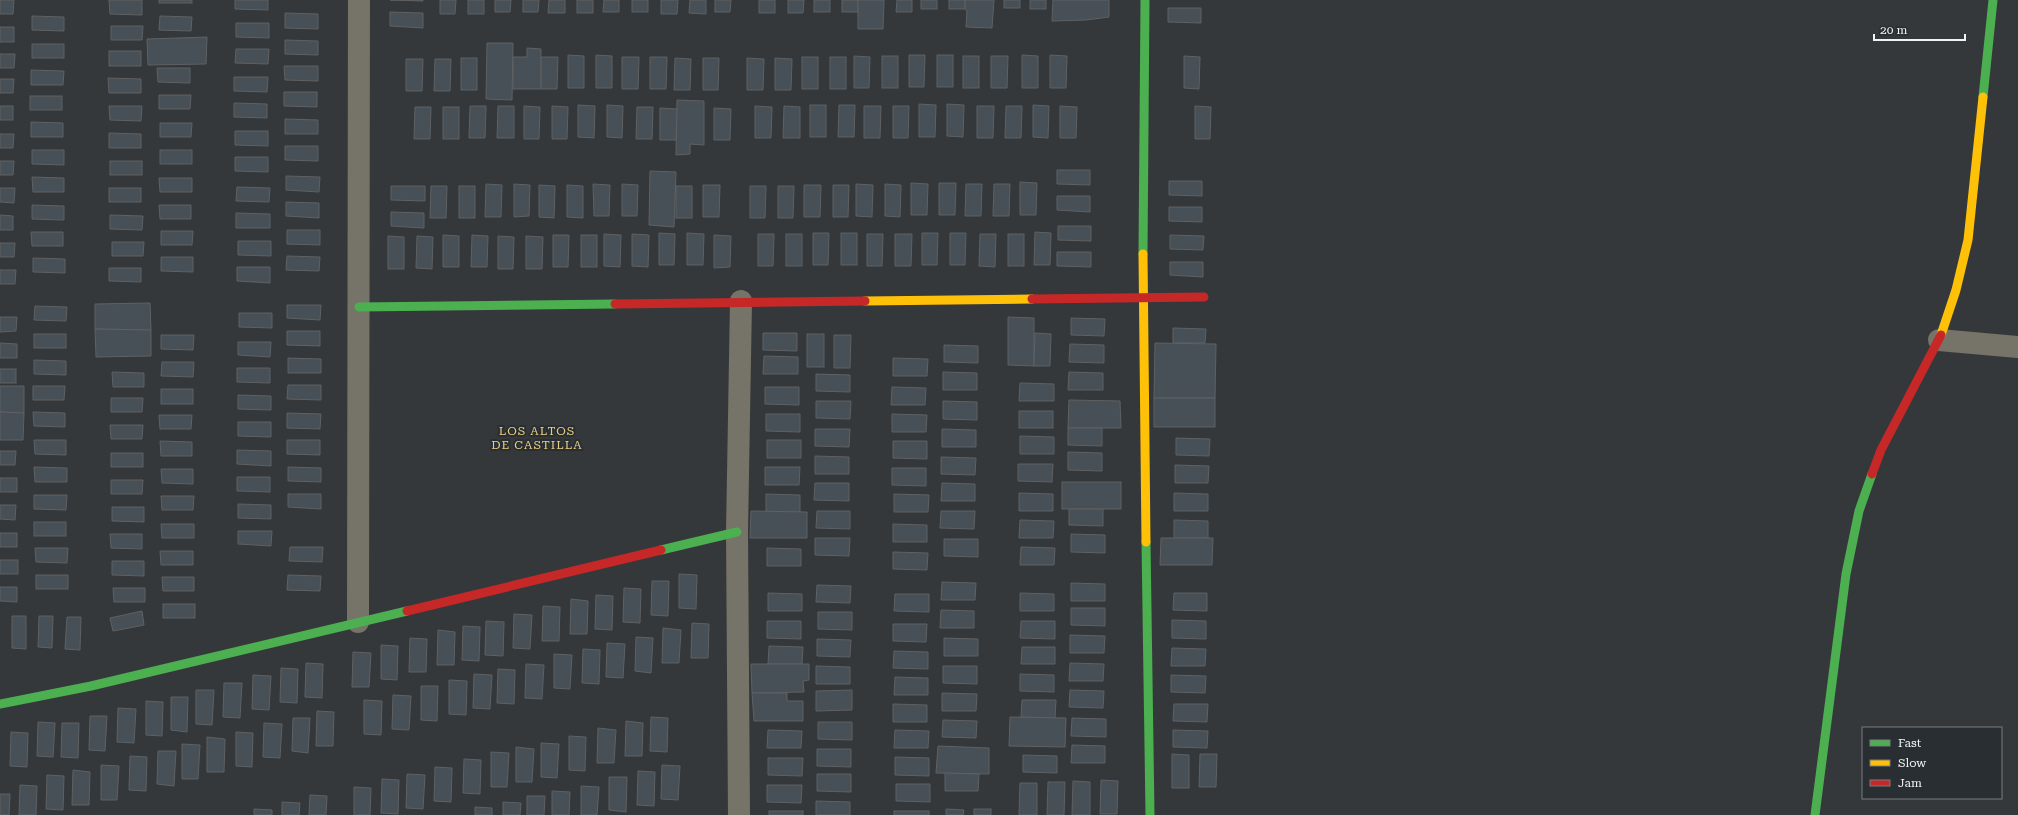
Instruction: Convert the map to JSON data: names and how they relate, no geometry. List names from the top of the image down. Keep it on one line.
{"districts":["LOS ALTOS DE CASTILLA"],"legend":["Fast","Slow","Jam"],"scale_bar":"20 m"}
